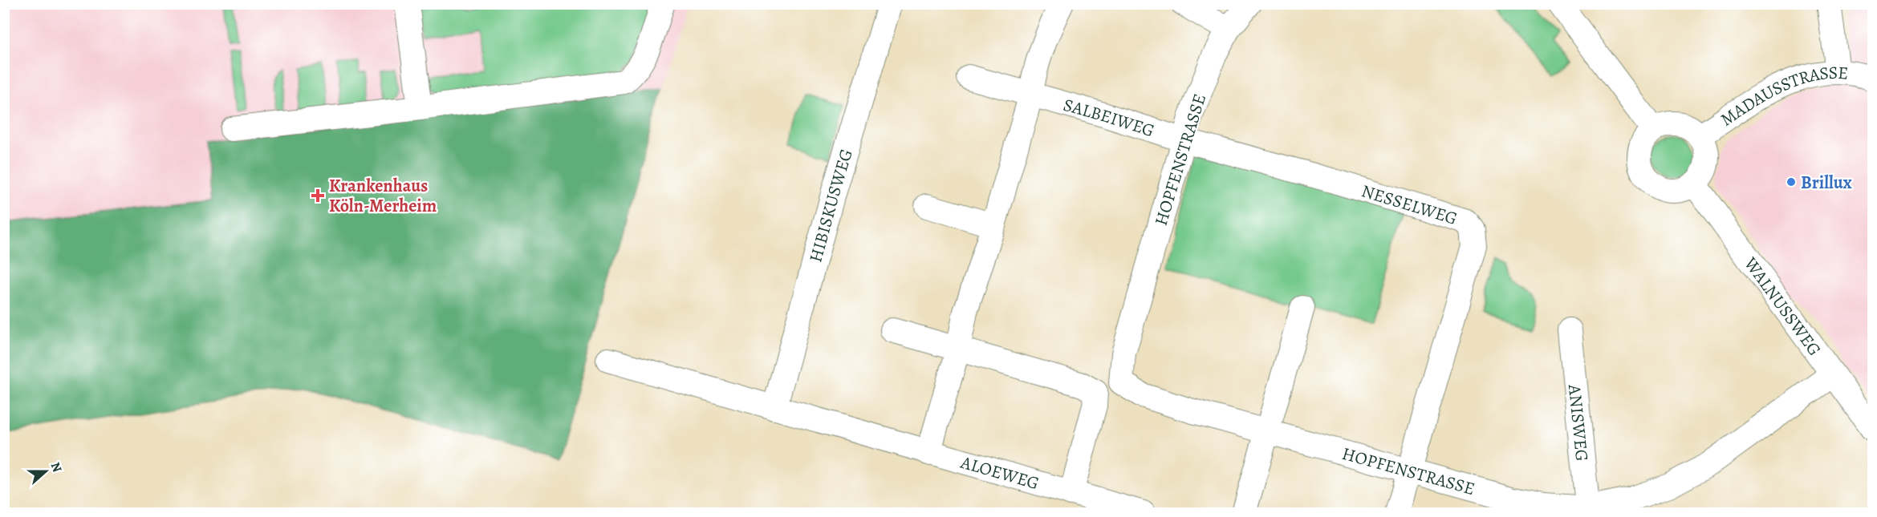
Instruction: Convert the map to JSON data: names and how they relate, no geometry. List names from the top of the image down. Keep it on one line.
{"streets":{"street":["MADAUSSTRASSE","SALBEIWEG","HOPFENSTRASSE","NESSELWEG","HIBISKUSWEG","WALNUSSWEG","ANISWEG","ALOEWEG"]},"crossings":[["MADAUSSTRASSE","WALNUSSWEG"],["SALBEIWEG","HOPFENSTRASSE"],["SALBEIWEG","NESSELWEG"],["HOPFENSTRASSE","NESSELWEG"],["HOPFENSTRASSE","WALNUSSWEG"],["HOPFENSTRASSE","ANISWEG"],["HIBISKUSWEG","ALOEWEG"]],"places":{"other":["Brillux"],"health":["Krankenhaus Köln-Merheim"]},"north":"right"}
